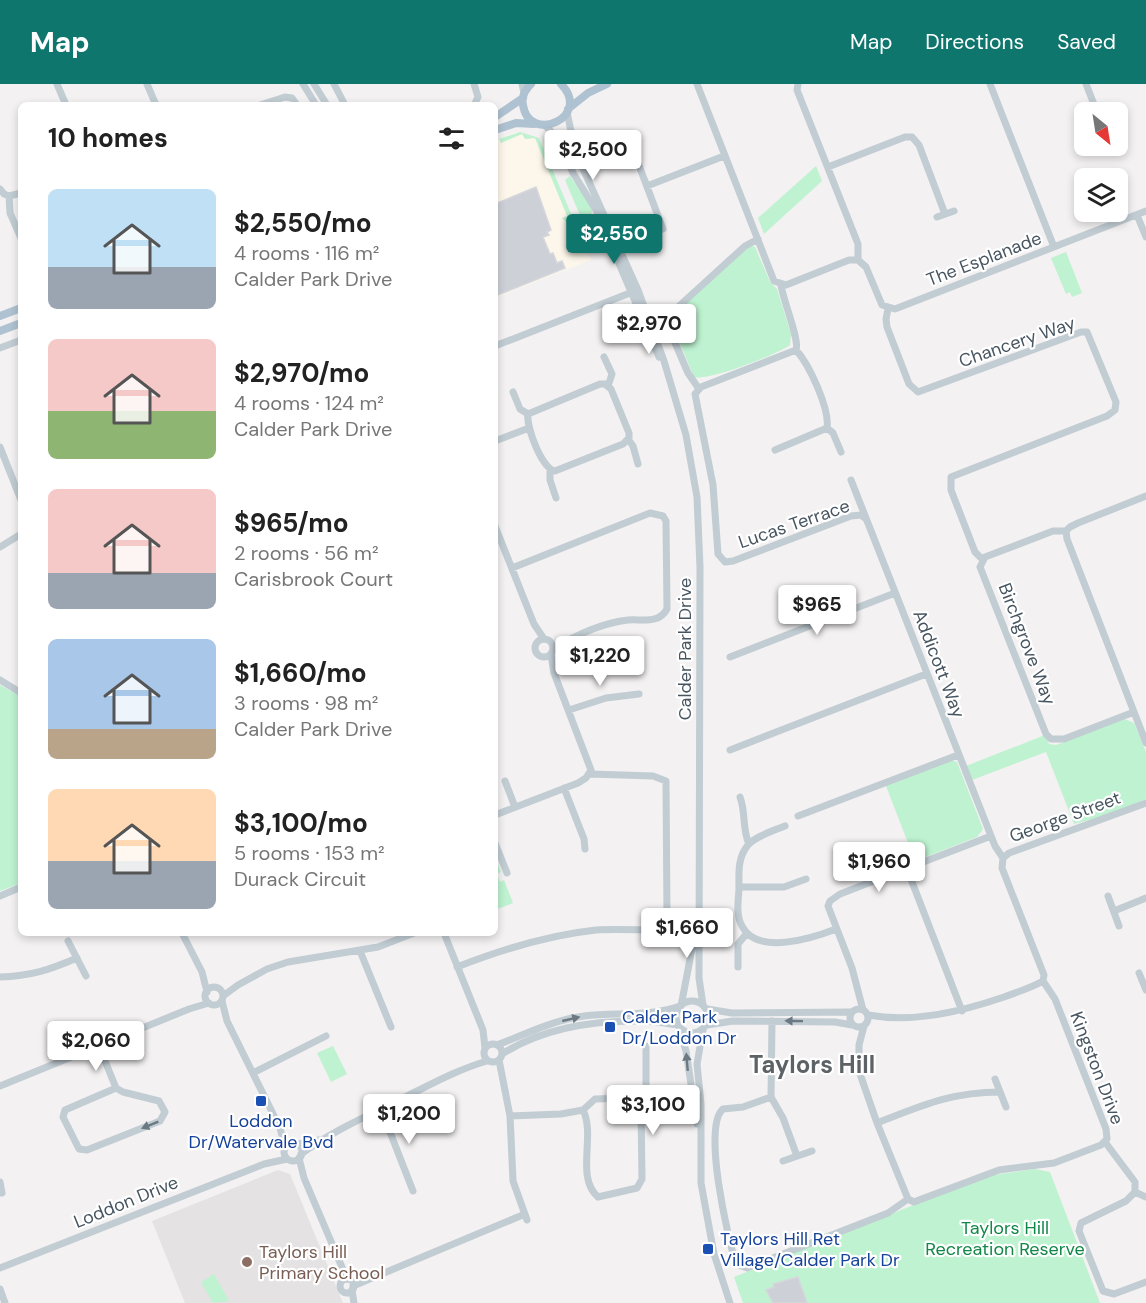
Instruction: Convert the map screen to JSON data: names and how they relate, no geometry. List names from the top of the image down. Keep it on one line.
{"streets":{"street":["The Esplanade","Chancery Way","Lucas Terrace","Birchgrove Way","Calder Park Drive","Addicott Way","George Street","Kingston Drive","Loddon Drive"]},"crossings":[["The Esplanade","Chancery Way"],["Chancery Way","Birchgrove Way"],["Lucas Terrace","Addicott Way"],["Addicott Way","George Street"],["George Street","Kingston Drive"]],"districts":["Taylors Hill"],"parks":["Taylors Hill Recreation Reserve"],"places":{"transit":["Calder Park Dr/Loddon Dr","Loddon Dr/Watervale Bvd","Taylors Hill Ret Village/Calder Park Dr"],"other":["Taylors Hill Primary School"]},"north":"bottom right","page":{"header":"Map","nav":["Map","Directions","Saved"],"heading":"10 homes","price":["$2,500","$2,550","$2,970","$965","$1,220","$1,960","$1,660","$2,060","$3,100","$1,200"],"list":[{"name":"$2,550/mo","note":"4 rooms · 116 m² · Calder Park Drive"},{"name":"$2,970/mo","note":"4 rooms · 124 m² · Calder Park Drive"},{"name":"$965/mo","note":"2 rooms · 56 m² · Carisbrook Court"},{"name":"$1,660/mo","note":"3 rooms · 98 m² · Calder Park Drive"},{"name":"$3,100/mo","note":"5 rooms · 153 m² · Durack Circuit"}]}}
